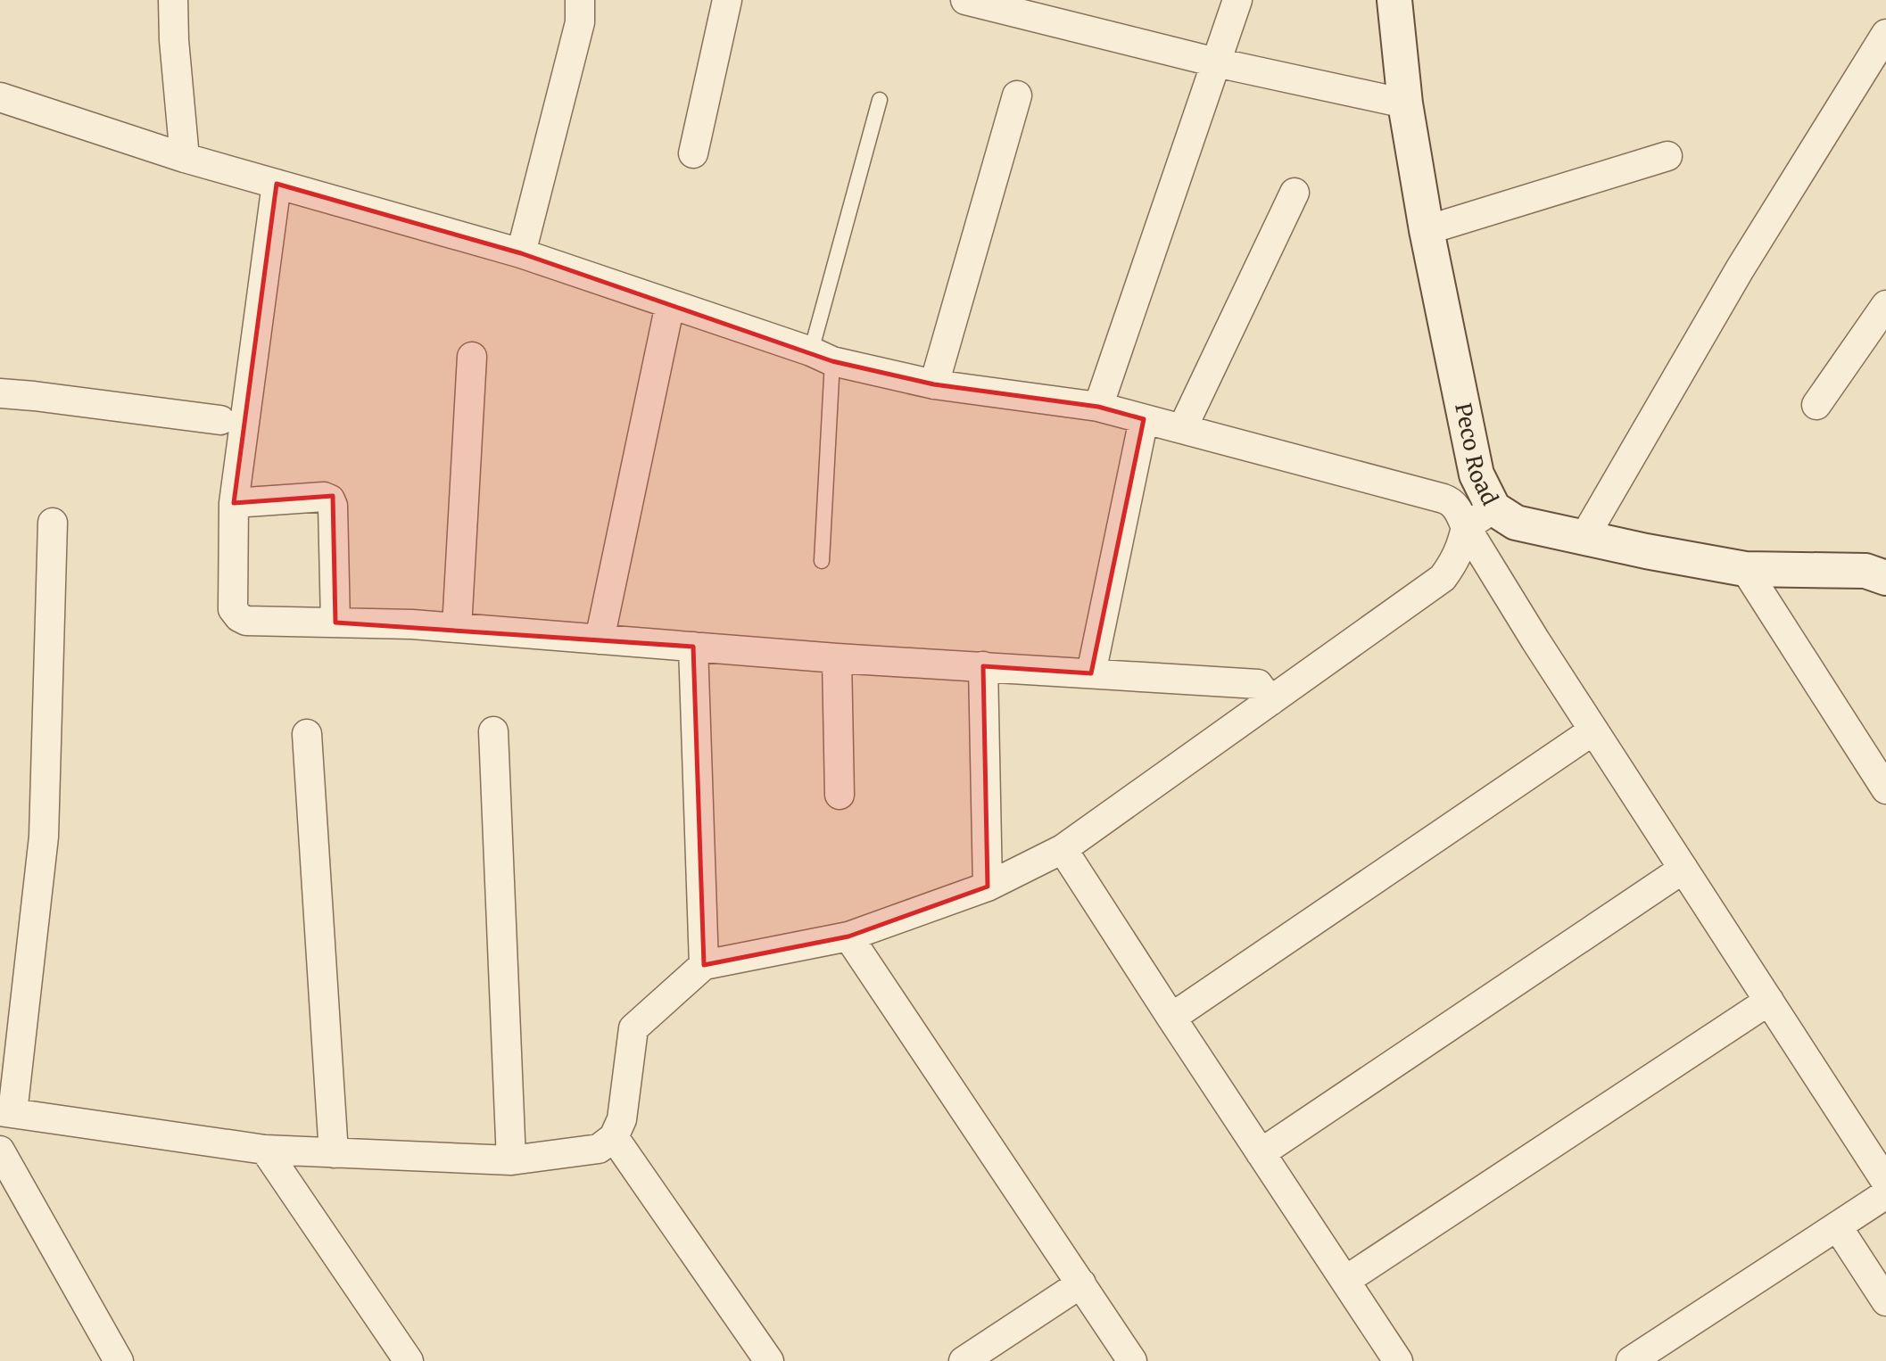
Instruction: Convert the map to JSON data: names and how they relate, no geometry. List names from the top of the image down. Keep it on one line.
{"streets":{"street":["Peco Road"]}}
